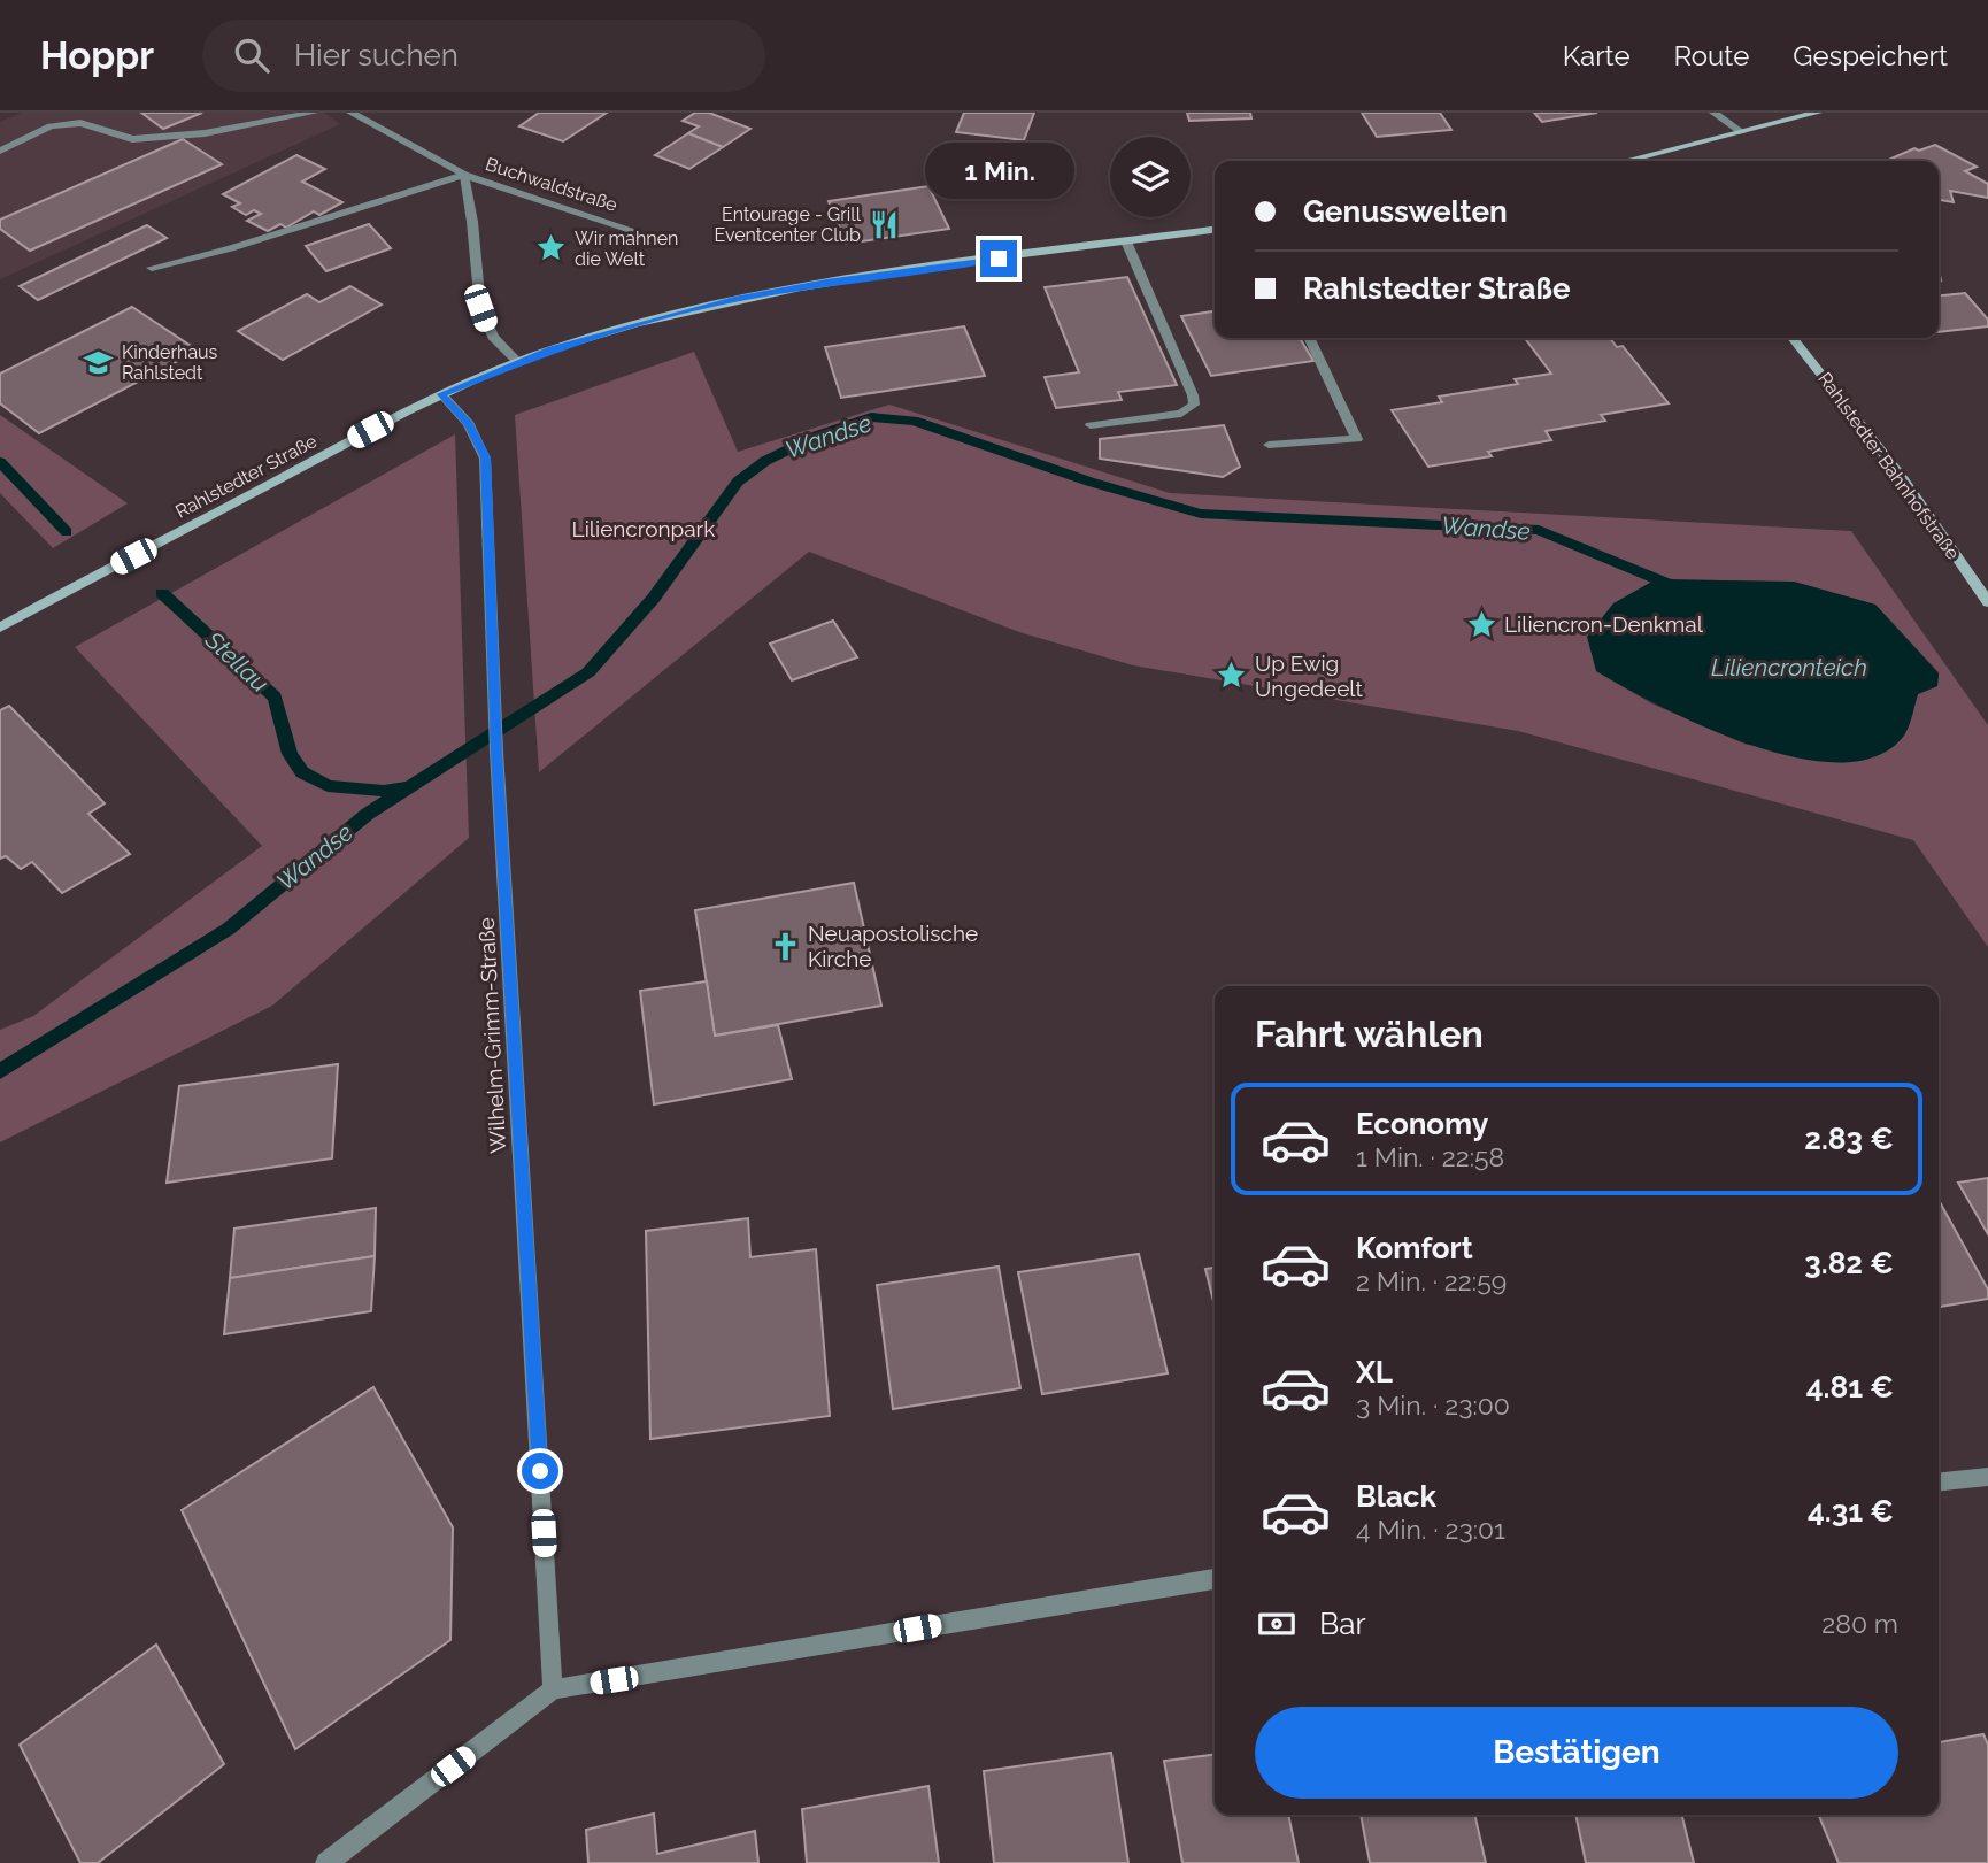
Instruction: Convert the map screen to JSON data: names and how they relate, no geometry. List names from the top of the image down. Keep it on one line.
{"streets":{"main road":["Rahlstedter Bahnhofstraße","Rahlstedter Straße"],"street":["Buchwaldstraße","Wilhelm-Grimm-Straße"]},"crossings":[["Buchwaldstraße","Rahlstedter Straße"],["Rahlstedter Straße","Wilhelm-Grimm-Straße"]],"water":["Wandse","Stellau","Liliencronteich"],"parks":["Liliencronpark"],"places":{"restaurant":["Entourage - Grill Eventcenter Club"],"place":["Wir mahnen die Welt","Liliencron-Denkmal","Up Ewig Ungedeelt"],"school or university":["Kinderhaus Rahlstedt"],"church":["Neuapostolische Kirche"]},"page":{"header":"Hoppr","search":"Hier suchen","nav":["Karte","Route","Gespeichert"],"bubble":"1 Min.","banner":["Genusswelten","Rahlstedter Straße"],"heading":"Fahrt wählen","list":[{"name":"Economy","note":"1 Min. · 22:58","value":"2.83 €"},{"name":"Komfort","note":"2 Min. · 22:59","value":"3.82 €"},{"name":"XL","note":"3 Min. · 23:00","value":"4.81 €"},{"name":"Black","note":"4 Min. · 23:01","value":"4.31 €"}],"pay":["Bar","280 m"],"buttons":"Bestätigen"}}
